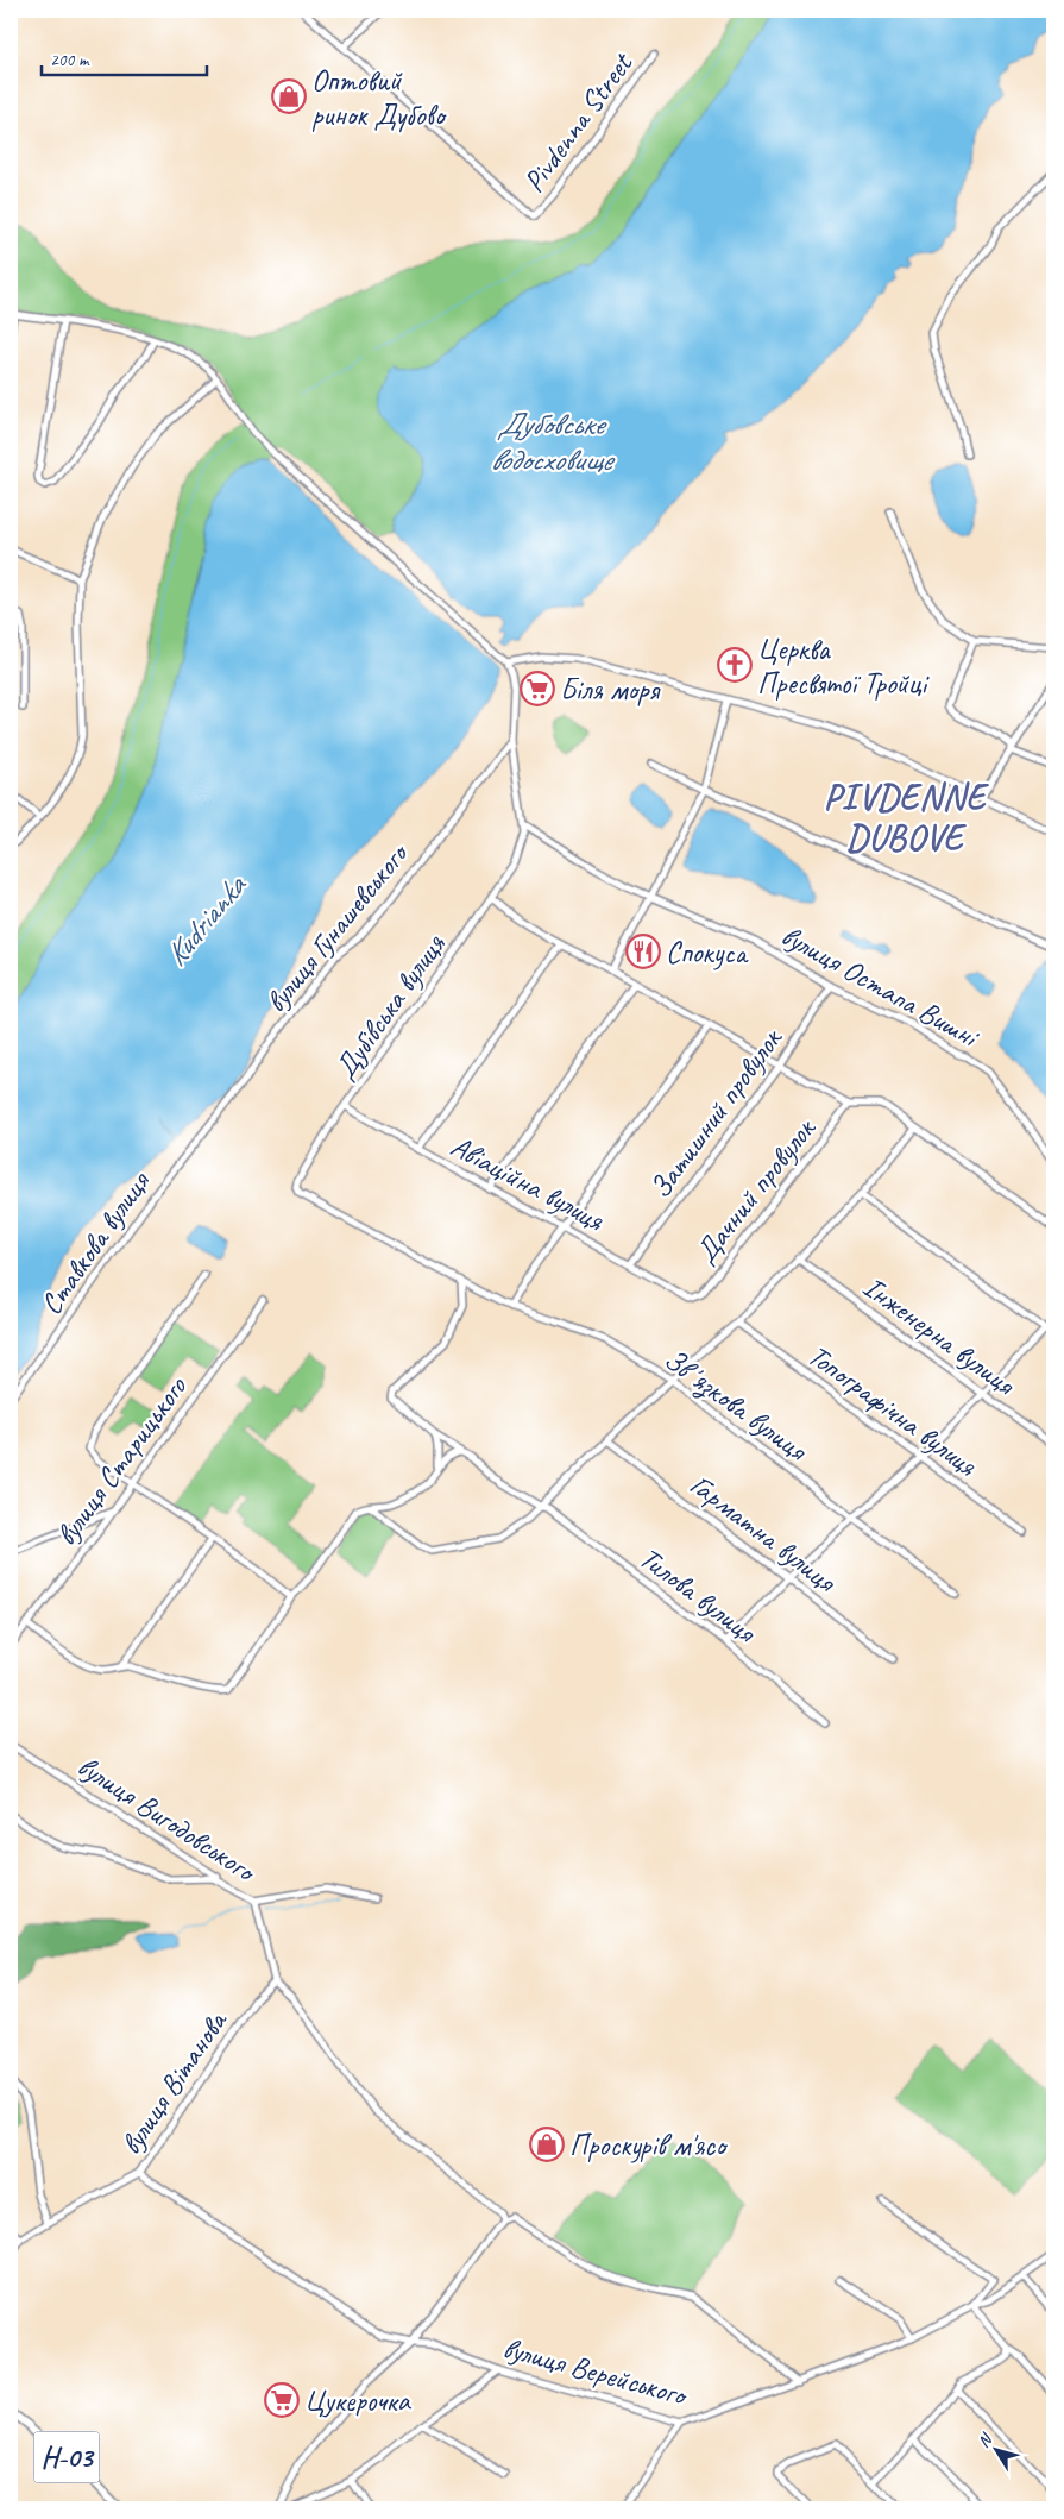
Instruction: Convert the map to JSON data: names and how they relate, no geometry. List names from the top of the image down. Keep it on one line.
{"streets":{"main road":["Н-03"],"street":["Pivdenna Street","вулиця Гунашевського","вулиця Остапа Вишні","Дубівська вулиця","Затишний провулок","Авіаційна вулиця","Дачний провулок","Ставкова вулиця","Інженерна вулиця","Звʼязкова вулиця","Топографічна вулиця","вулиця Старицького","Гарматна вулиця","Тилова вулиця","вулиця Вигодовського","вулиця Вітанова","вулиця Верейського"]},"crossings":[["вулиця Гунашевського","Дубівська вулиця"],["вулиця Гунашевського","Ставкова вулиця"],["вулиця Остапа Вишні","Дубівська вулиця"],["вулиця Остапа Вишні","Затишний провулок"],["Дубівська вулиця","Авіаційна вулиця"],["Дубівська вулиця","Звʼязкова вулиця"],["Дубівська вулиця","Тилова вулиця"],["Затишний провулок","Авіаційна вулиця"],["Авіаційна вулиця","Дачний провулок"],["вулиця Вітанова","вулиця Верейського"]],"districts":["PIVDENNE DUBOVE"],"water":["Дубовське водосховище","Kudrianka"],"places":{"shop":["Оптовий ринок Дубово","Проскурів м'ясо"],"church":["Церква Пресвятої Тройці"],"supermarket":["Біля моря","Цукерочка"],"restaurant":["Спокуса"]},"scale_bar":"200 m","north":"top left"}
